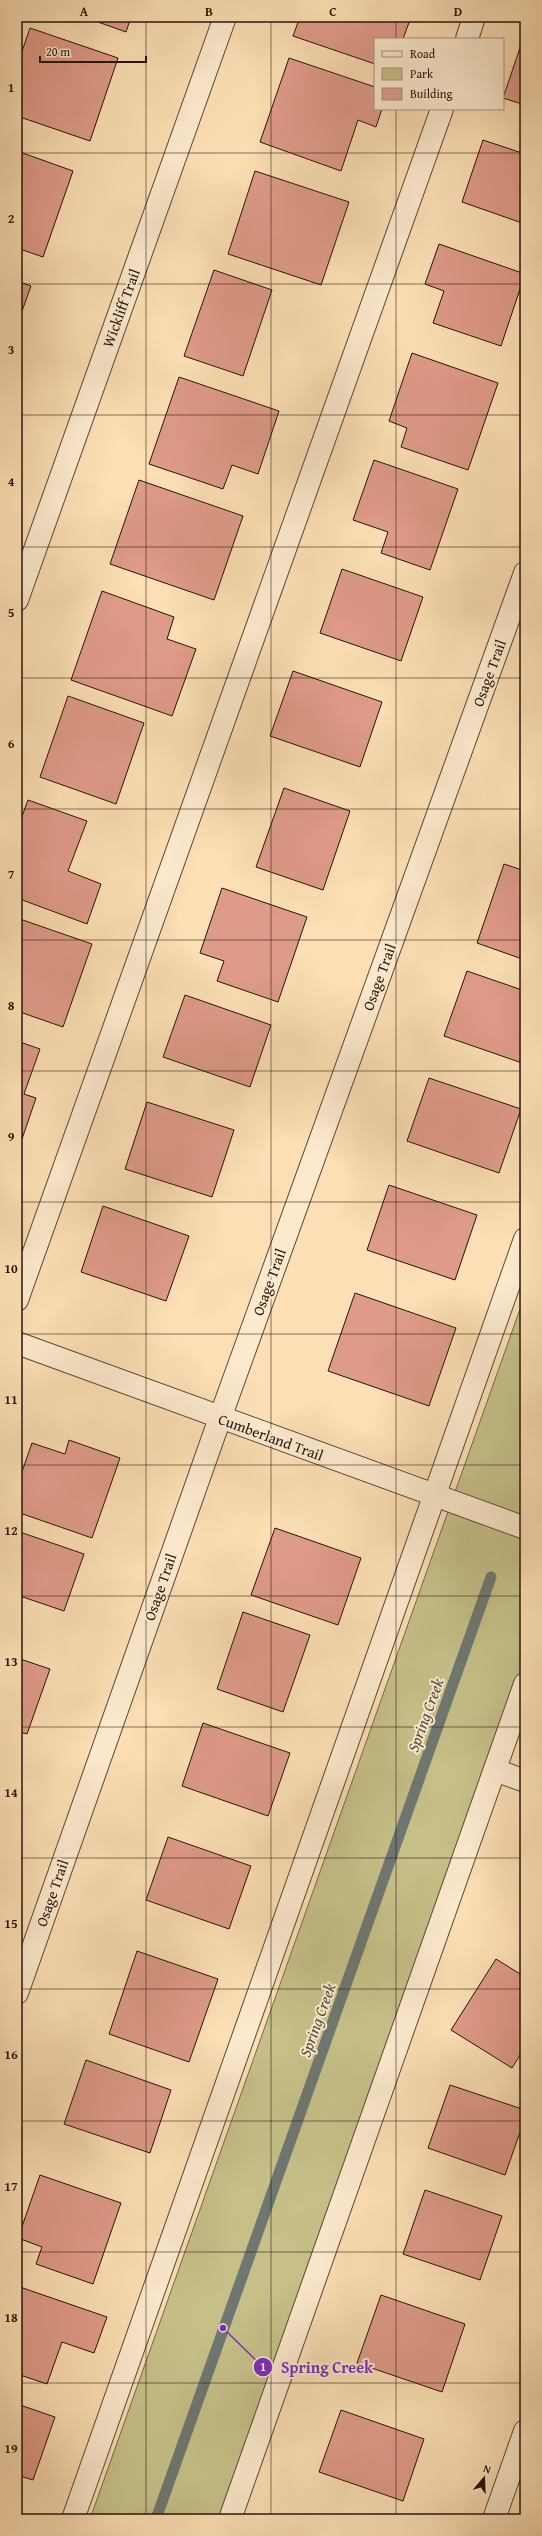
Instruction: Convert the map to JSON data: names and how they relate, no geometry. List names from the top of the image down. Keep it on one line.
{"streets":{"street":["Wickliff Trail","Osage Trail","Cumberland Trail"]},"crossings":[["Osage Trail","Cumberland Trail"]],"water":["Spring Creek"],"places":["Spring Creek"],"legend":["Road","Park","Building"],"scale_bar":"20 m","north":"top","grid":{"columns":["A","B","C","D"],"rows":["1","2","3","4","5","6","7","8","9","10","11","12","13","14","15","16","17","18","19"]}}
